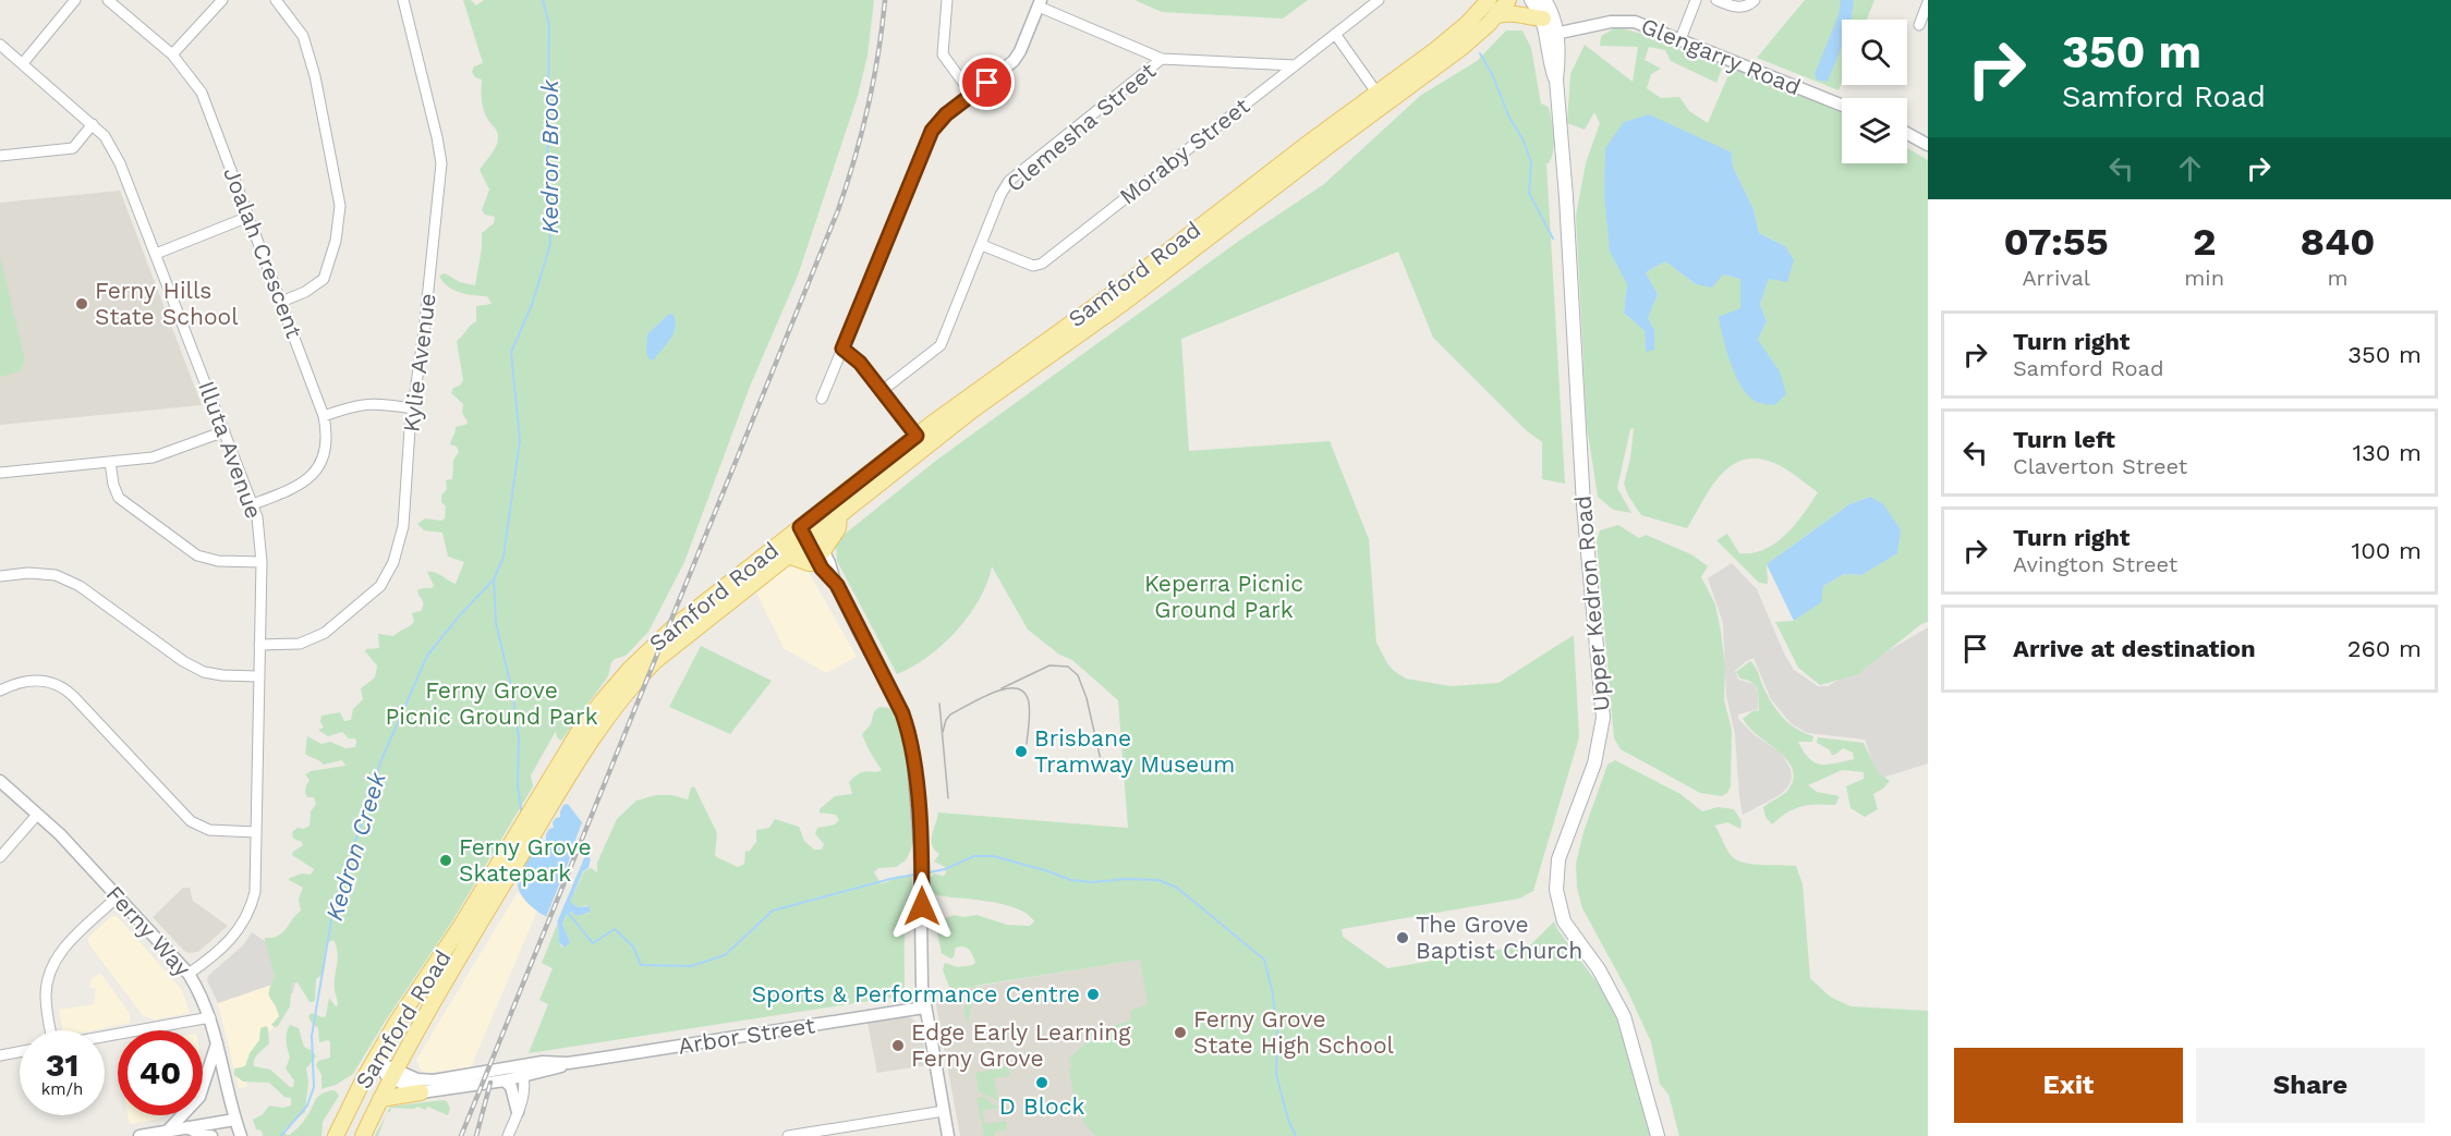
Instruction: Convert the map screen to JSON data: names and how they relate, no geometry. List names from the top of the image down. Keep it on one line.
{"streets":{"main road":["Samford Road","Upper Kedron Road"],"street":["Glengarry Road","Clemesha Street","Moraby Street","Joalah Crescent","Kylie Avenue","Illuta Avenue","Ferny Way","Arbor Street"]},"crossings":[["Glengarry Road","Upper Kedron Road"],["Clemesha Street","Moraby Street"],["Joalah Crescent","Illuta Avenue"],["Samford Road","Arbor Street"],["Kylie Avenue","Illuta Avenue"],["Illuta Avenue","Ferny Way"]],"water":["Kedron Brook","Kedron Creek"],"parks":["Keperra Picnic Ground Park","Ferny Grove Picnic Ground Park"],"places":["Ferny Hills State School","Brisbane Tramway Museum","Ferny Grove Skatepark","The Grove Baptist Church","Sports & Performance Centre","Ferny Grove State High School","Edge Early Learning Ferny Grove","D Block"],"page":{"turn":["350 m","Samford Road"],"eta":["07:55","Arrival","2","min","840","m"],"list":[{"name":"Turn right","note":"Samford Road","value":"350 m"},{"name":"Turn left","note":"Claverton Street","value":"130 m"},{"name":"Turn right","note":"Avington Street","value":"100 m"},{"name":"Arrive at destination","value":"260 m"}],"speed":"31 km/h","limit":"40","buttons":["Exit","Share"]}}
